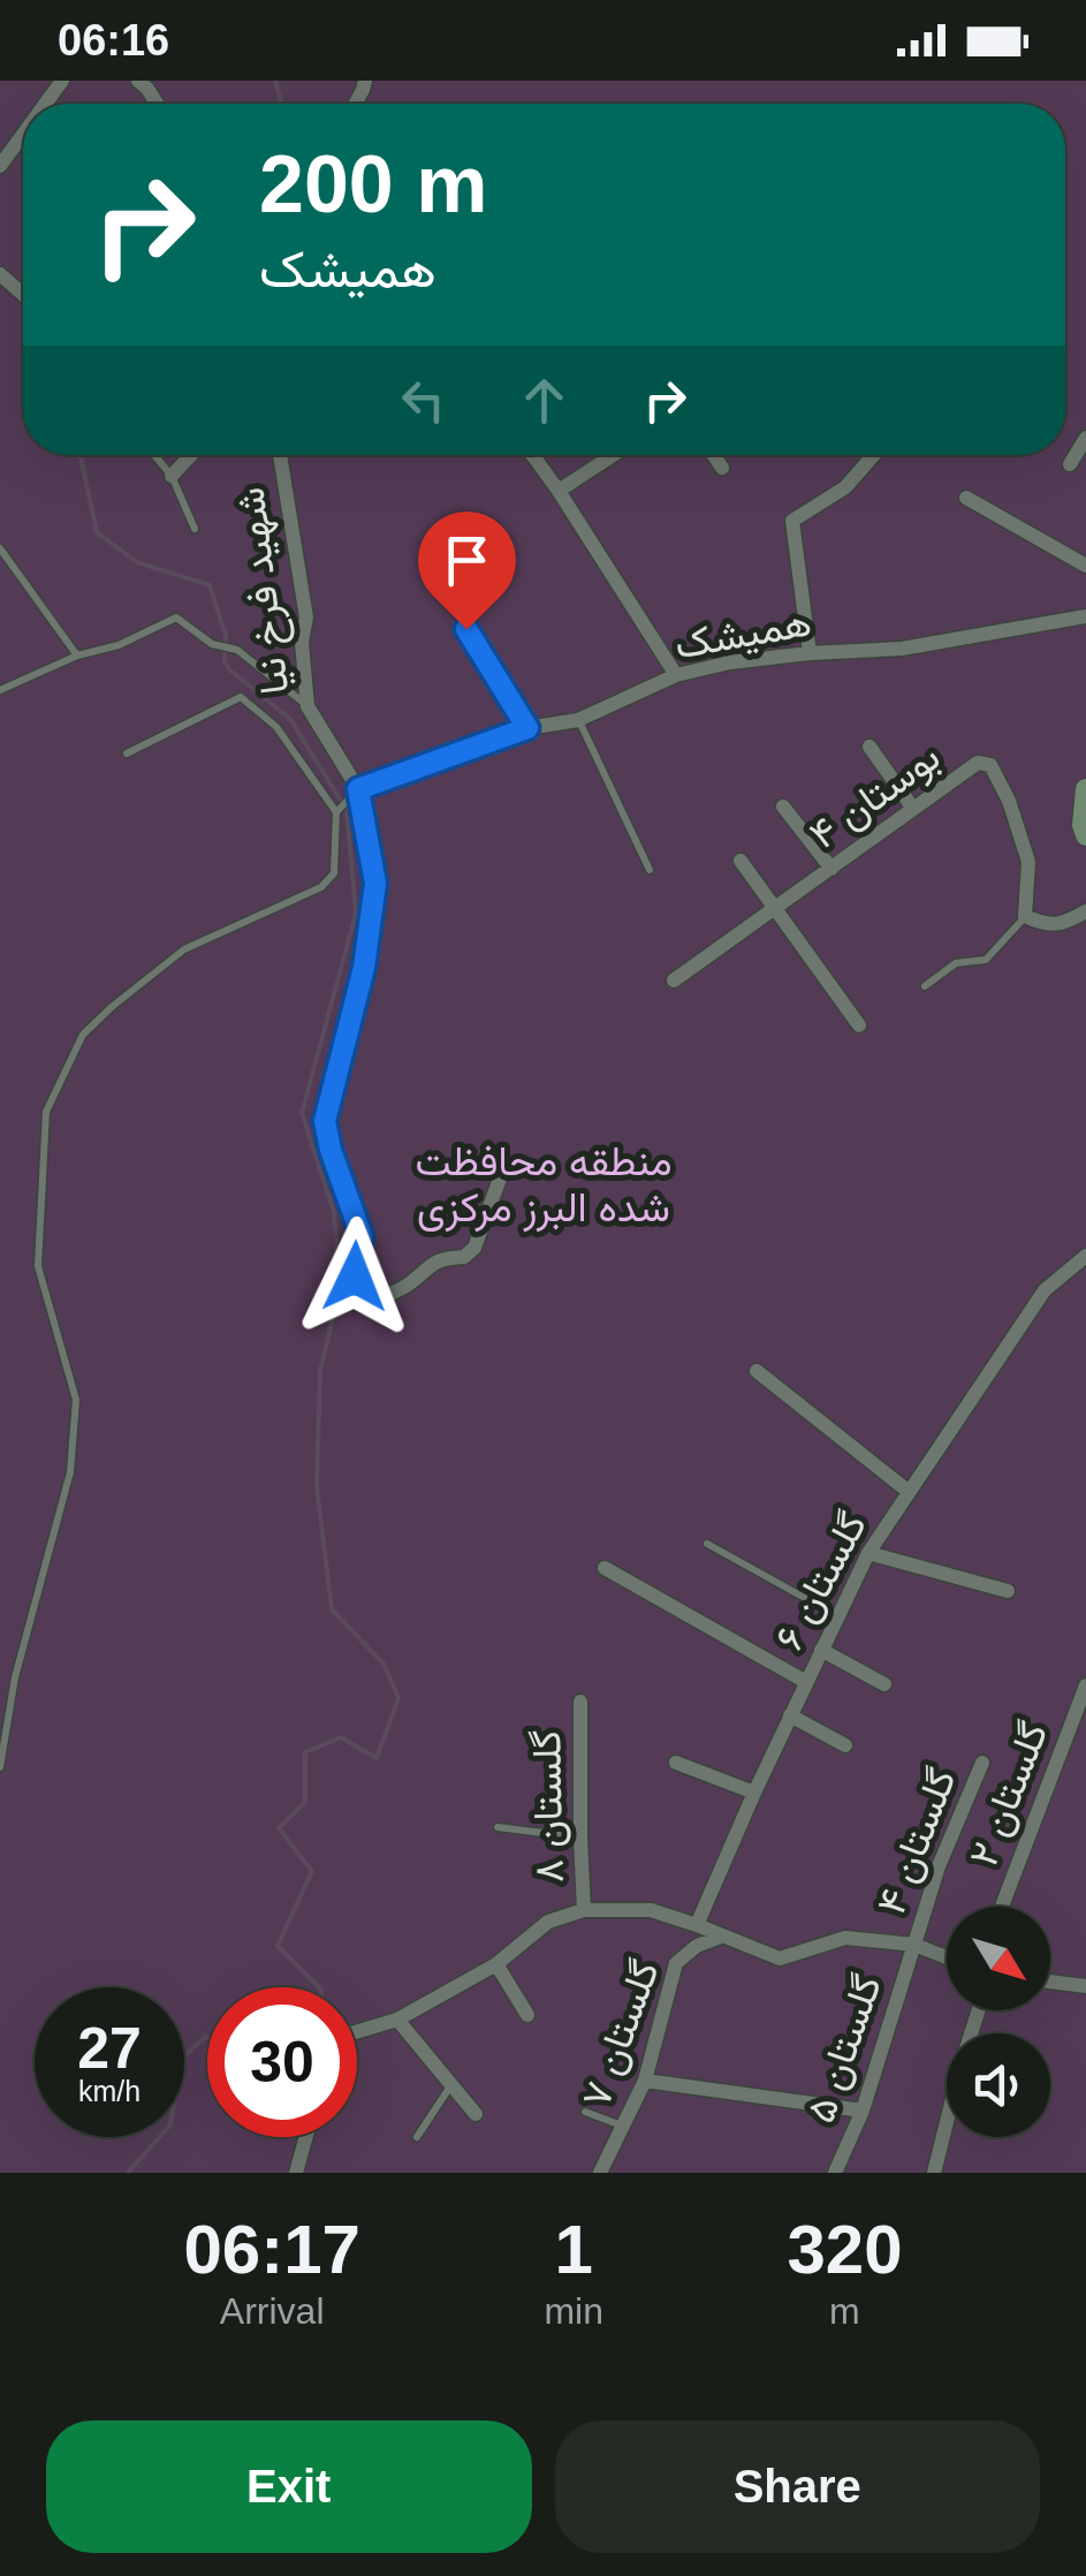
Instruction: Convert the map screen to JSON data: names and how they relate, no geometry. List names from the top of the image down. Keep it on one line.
{"streets":{"street":["شهید فرخ نیا","همیشک","بوستان ۴","گلستان ۶","گلستان ۲","گلستان ۸","گلستان ۴","گلستان ۷","گلستان ۵"]},"crossings":[["شهید فرخ نیا","همیشک"],["گلستان ۴","گلستان ۵"]],"parks":["منطقه محافظت شده البرز مرکزی"],"north":"bottom right","page":{"status":"06:16","turn":["200 m","همیشک"],"speed":"27 km/h","limit":"30","eta":["06:17","Arrival","1","min","320","m"],"buttons":["Exit","Share"]}}
